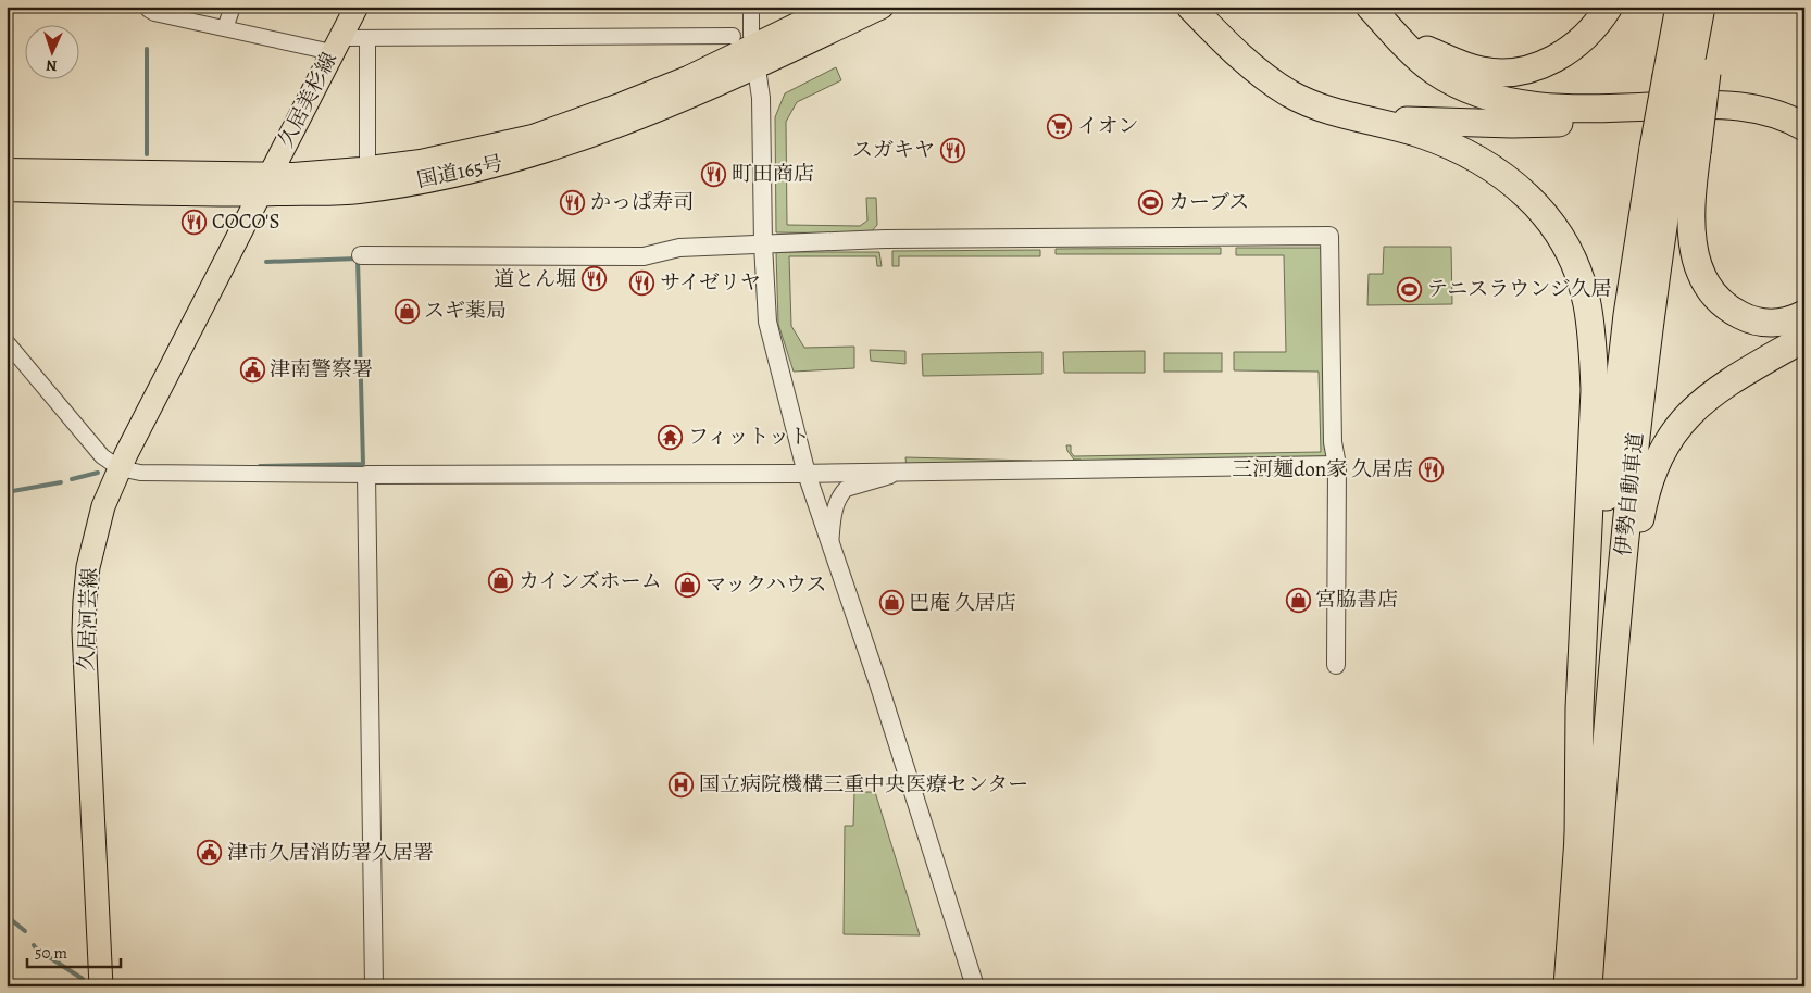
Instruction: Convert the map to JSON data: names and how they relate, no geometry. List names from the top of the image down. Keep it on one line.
{"streets":{"highway":["国道165号","伊勢自動車道"],"main road":["久居美杉線","久居河芸線"]},"crossings":[["久居美杉線","国道165号"],["久居美杉線","久居河芸線"],["国道165号","久居河芸線"]],"places":{"supermarket":["イオン"],"restaurant":["スガキヤ","町田商店","かっぱ寿司","COCO'S","道とん堀","サイゼリヤ","三河麺don家 久居店"],"sports":["カーブス","テニスラウンジ久居"],"shop":["スギ薬局","カインズホーム","マックハウス","宮脇書店","巴庵 久居店"],"public building":["津南警察署","津市久居消防署久居署"],"temple":["フィットット"],"hospital":["国立病院機構三重中央医療センター"]},"scale_bar":"50 m","north":"bottom"}
